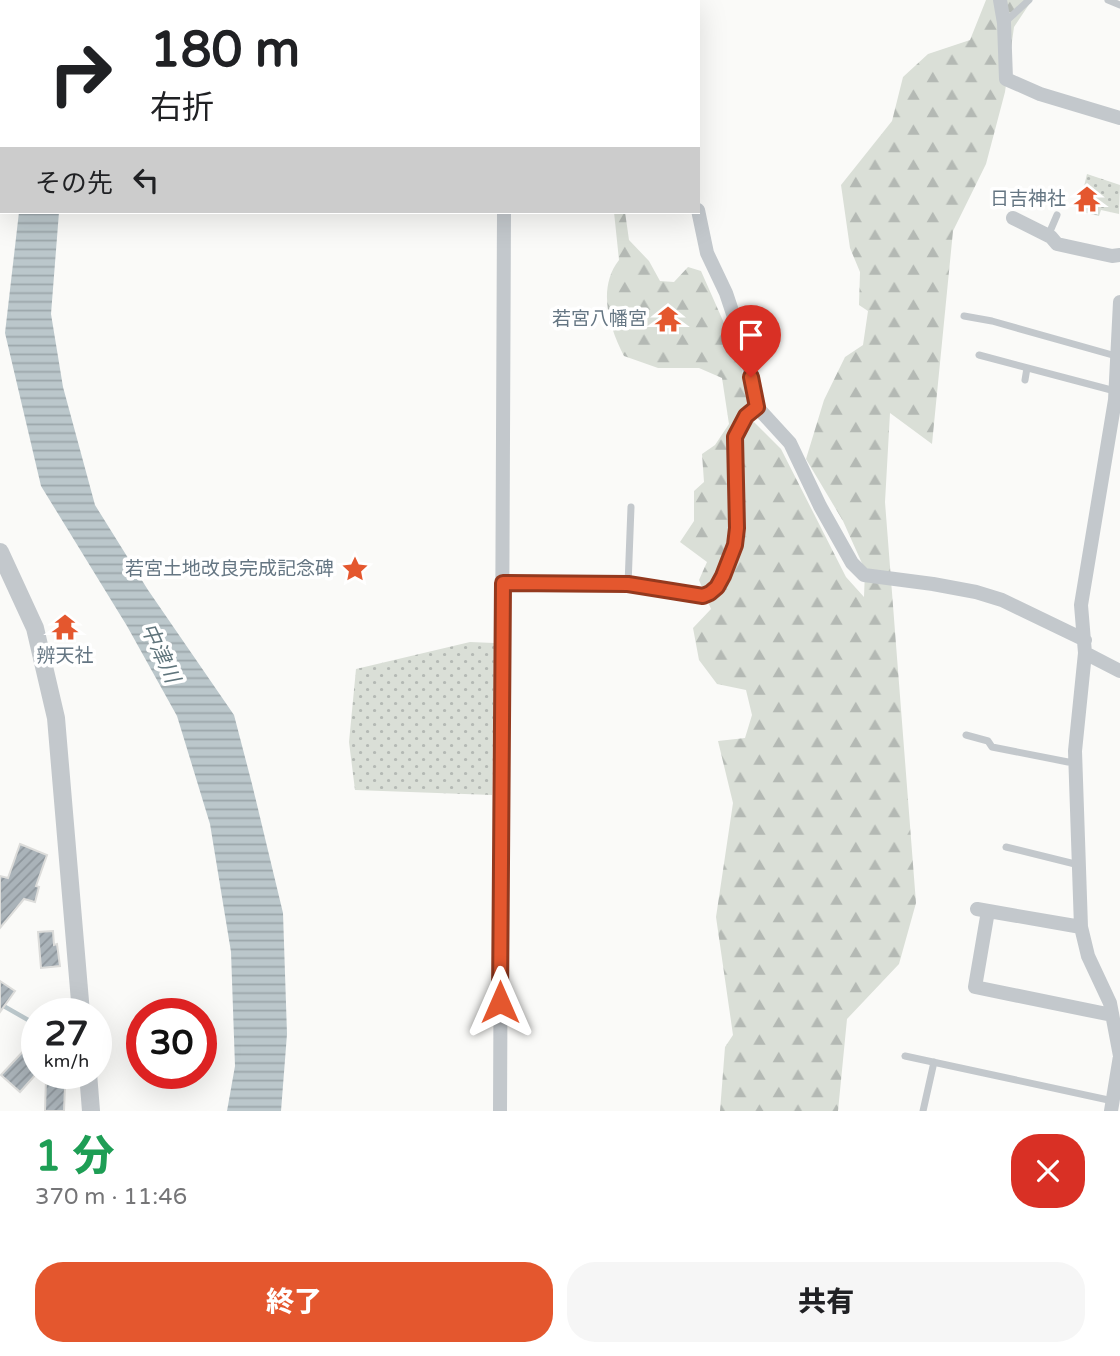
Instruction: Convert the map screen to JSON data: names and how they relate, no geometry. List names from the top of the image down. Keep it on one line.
{"water":["中津川"],"places":{"temple":["日吉神社","若宮八幡宮","辨天社"],"place":["若宮土地改良完成記念碑"]},"page":{"turn":["180 m","右折"],"then":"その先","speed":"27 km/h","limit":"30","heading":["1 分","370 m · 11:46"],"buttons":["終了","共有"]}}
